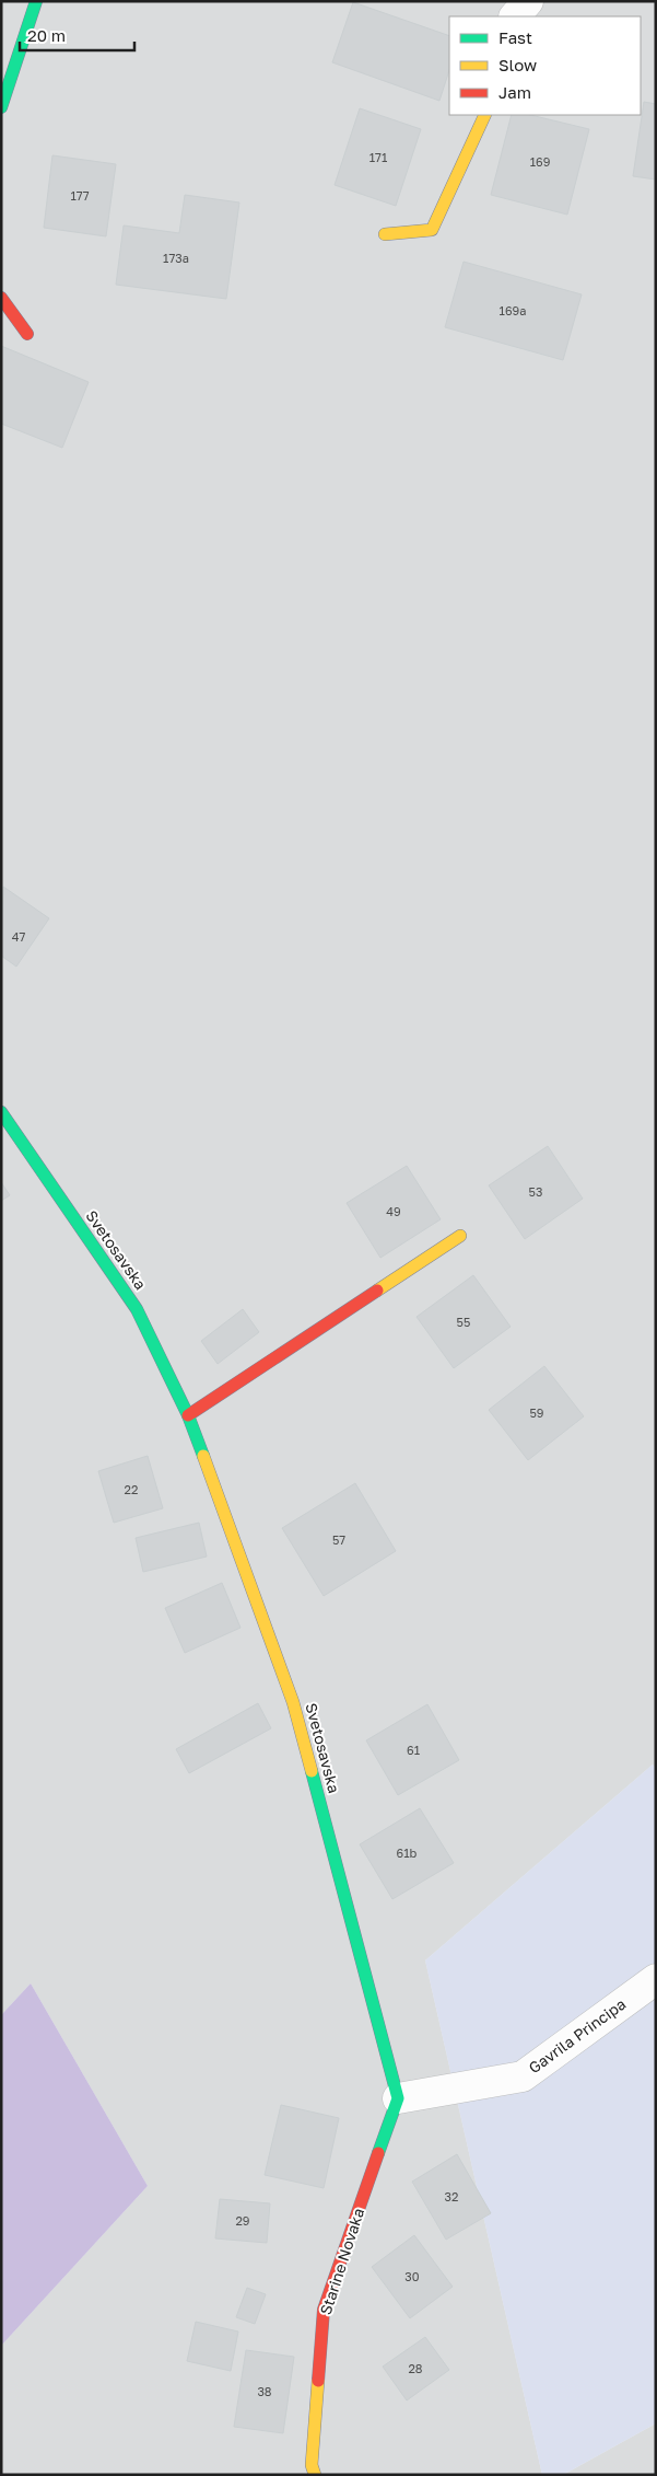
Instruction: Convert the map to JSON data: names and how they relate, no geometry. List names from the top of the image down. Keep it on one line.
{"streets":{"street":["Svetosavska","Gavrila Principa","Starine Novaka"]},"crossings":[["Svetosavska","Gavrila Principa"],["Svetosavska","Starine Novaka"],["Gavrila Principa","Starine Novaka"]],"house_numbers":["171","169","177","173a","169a","47","53","49","55","59","22","57","61","61b","32","29","30","28","38"],"legend":["Fast","Slow","Jam"],"scale_bar":"20 m"}
